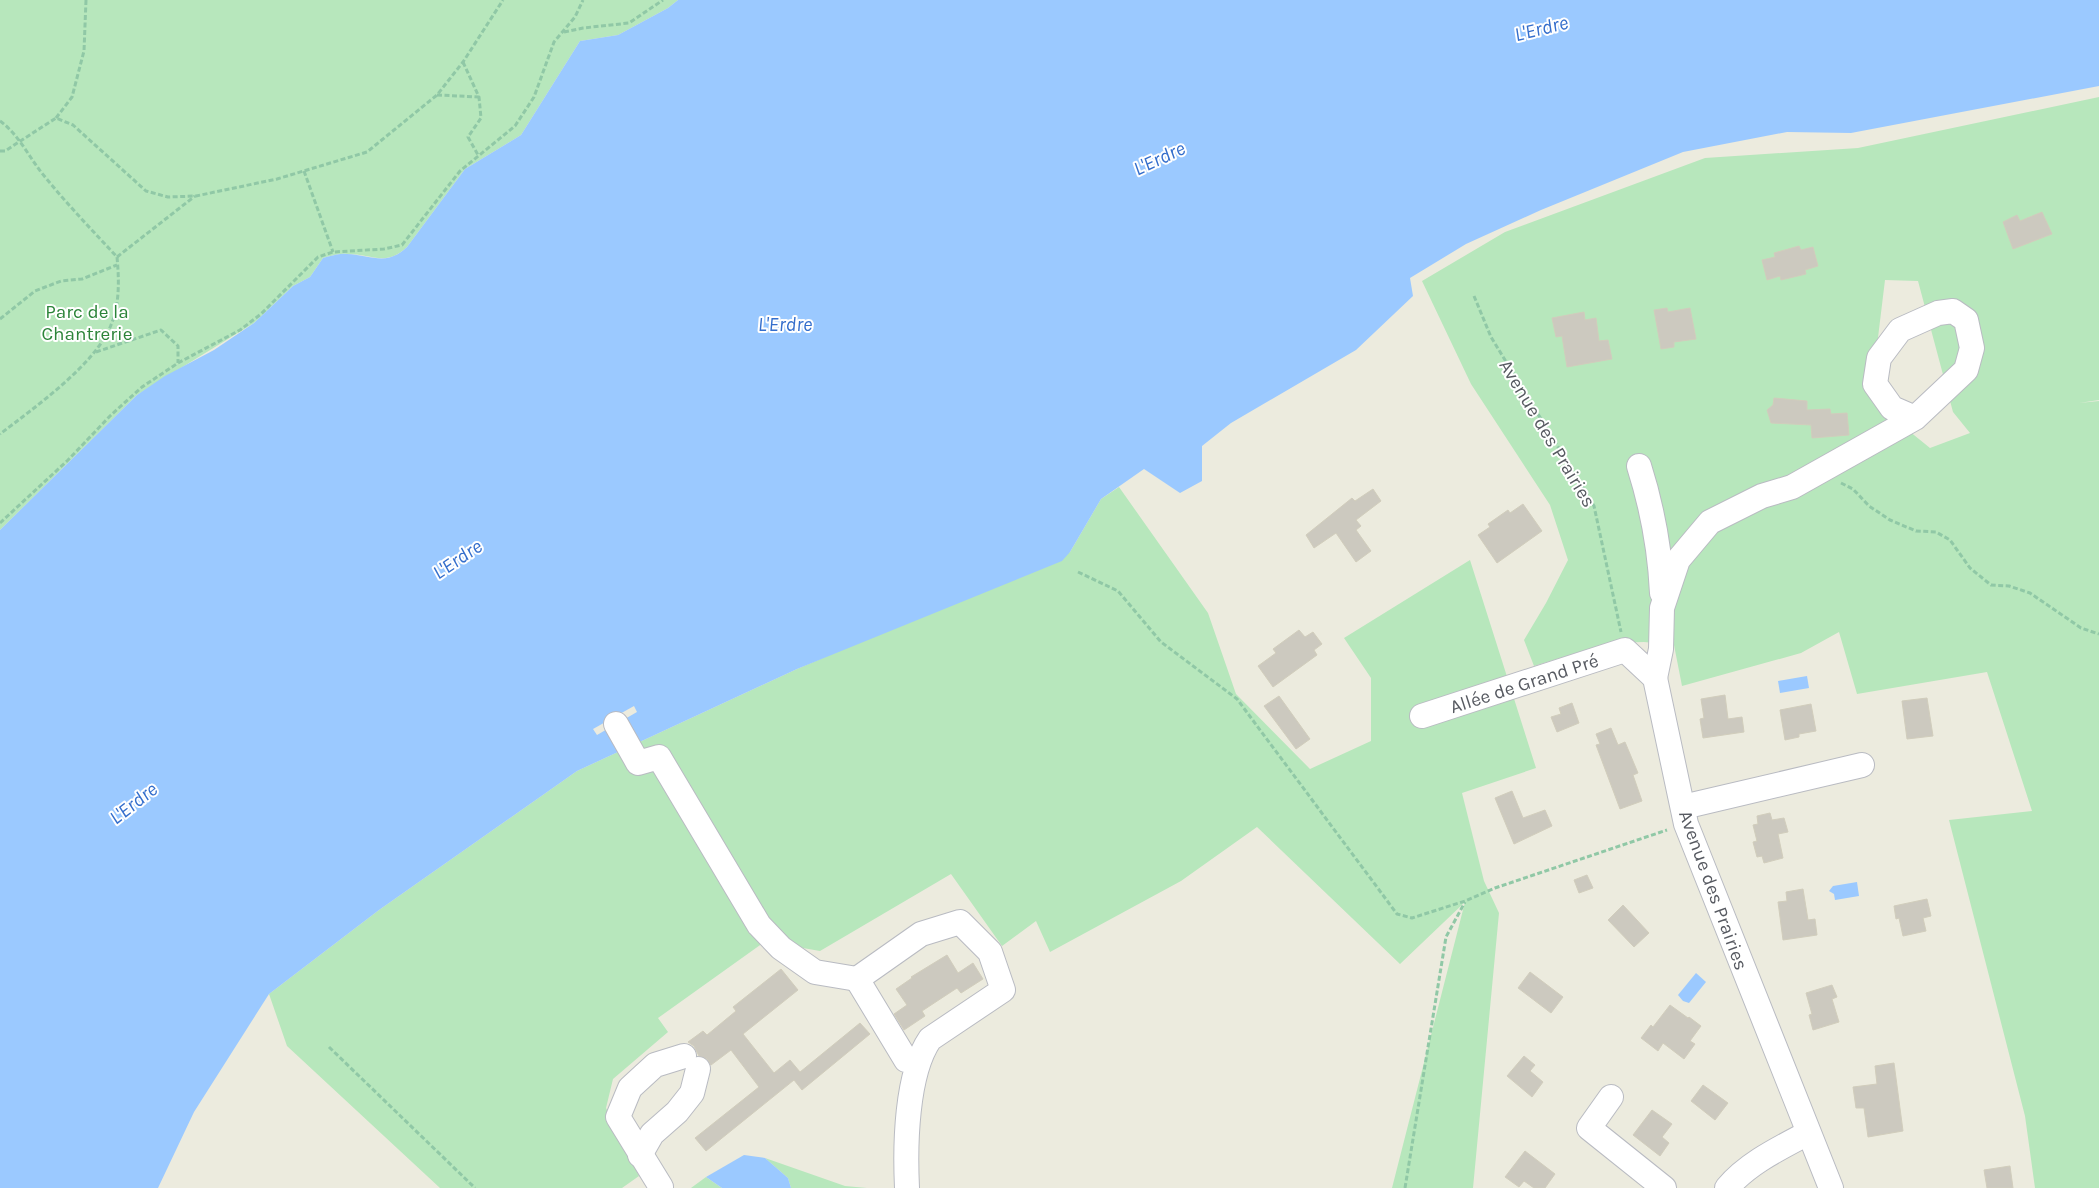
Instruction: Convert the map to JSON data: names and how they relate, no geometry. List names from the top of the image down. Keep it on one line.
{"streets":{"street":["Avenue des Prairies","Allée de Grand Pré"]},"crossings":[["Avenue des Prairies","Allée de Grand Pré"]],"water":["L'Erdre"],"parks":["Parc de la Chantrerie"]}
